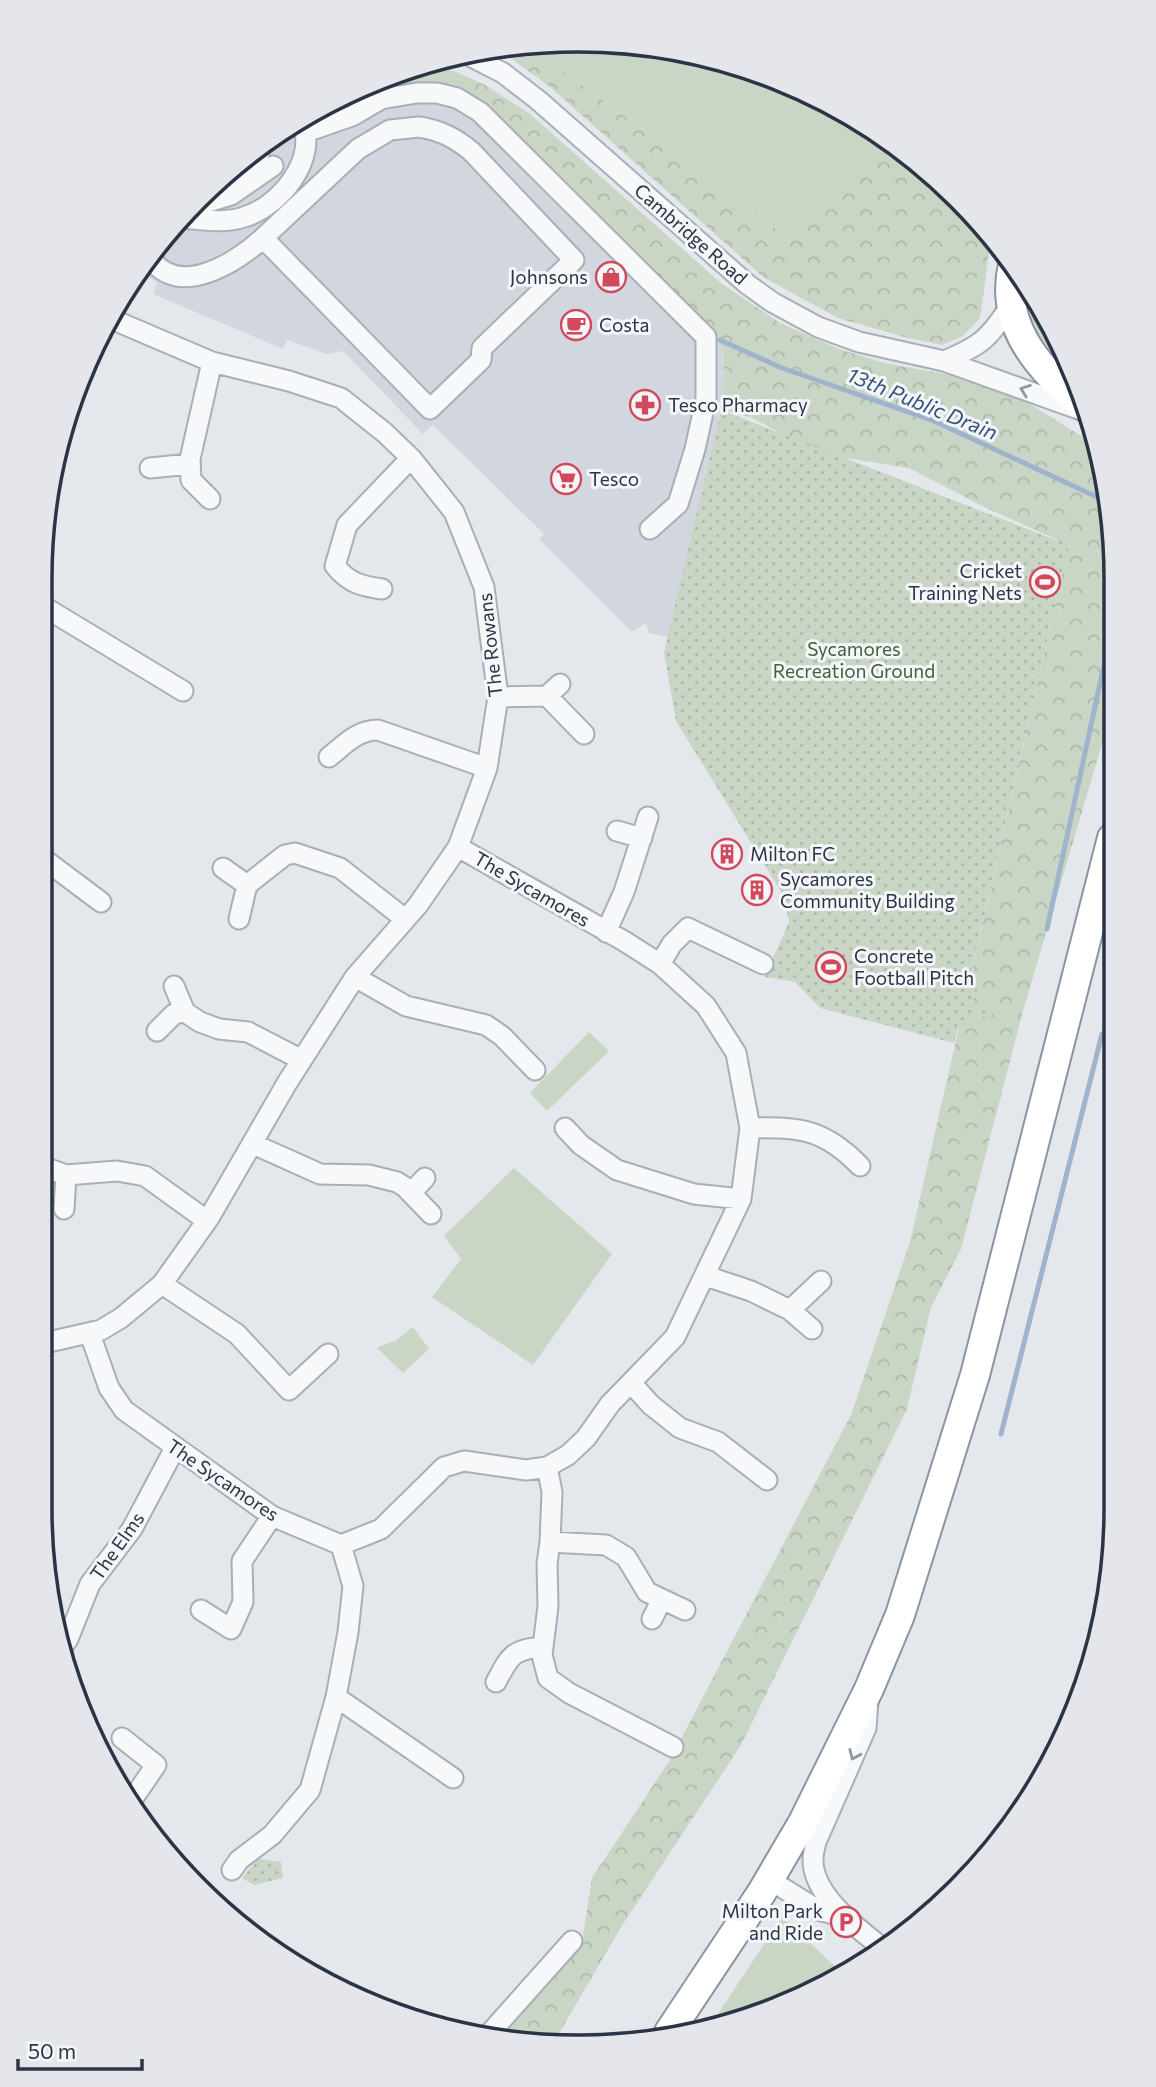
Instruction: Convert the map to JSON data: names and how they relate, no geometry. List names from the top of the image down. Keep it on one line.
{"streets":{"street":["Cambridge Road","The Rowans","The Sycamores","The Elms"]},"crossings":[["The Rowans","The Sycamores"],["The Sycamores","The Elms"]],"water":["13th Public Drain"],"parks":["Sycamores Recreation Ground"],"places":{"shop":["Johnsons"],"cafe":["Costa"],"pharmacy":["Tesco Pharmacy"],"supermarket":["Tesco"],"sports":["Cricket Training Nets","Concrete Football Pitch"],"building":["Milton FC","Sycamores Community Building"],"parking":["Milton Park and Ride"]},"scale_bar":"50 m"}
